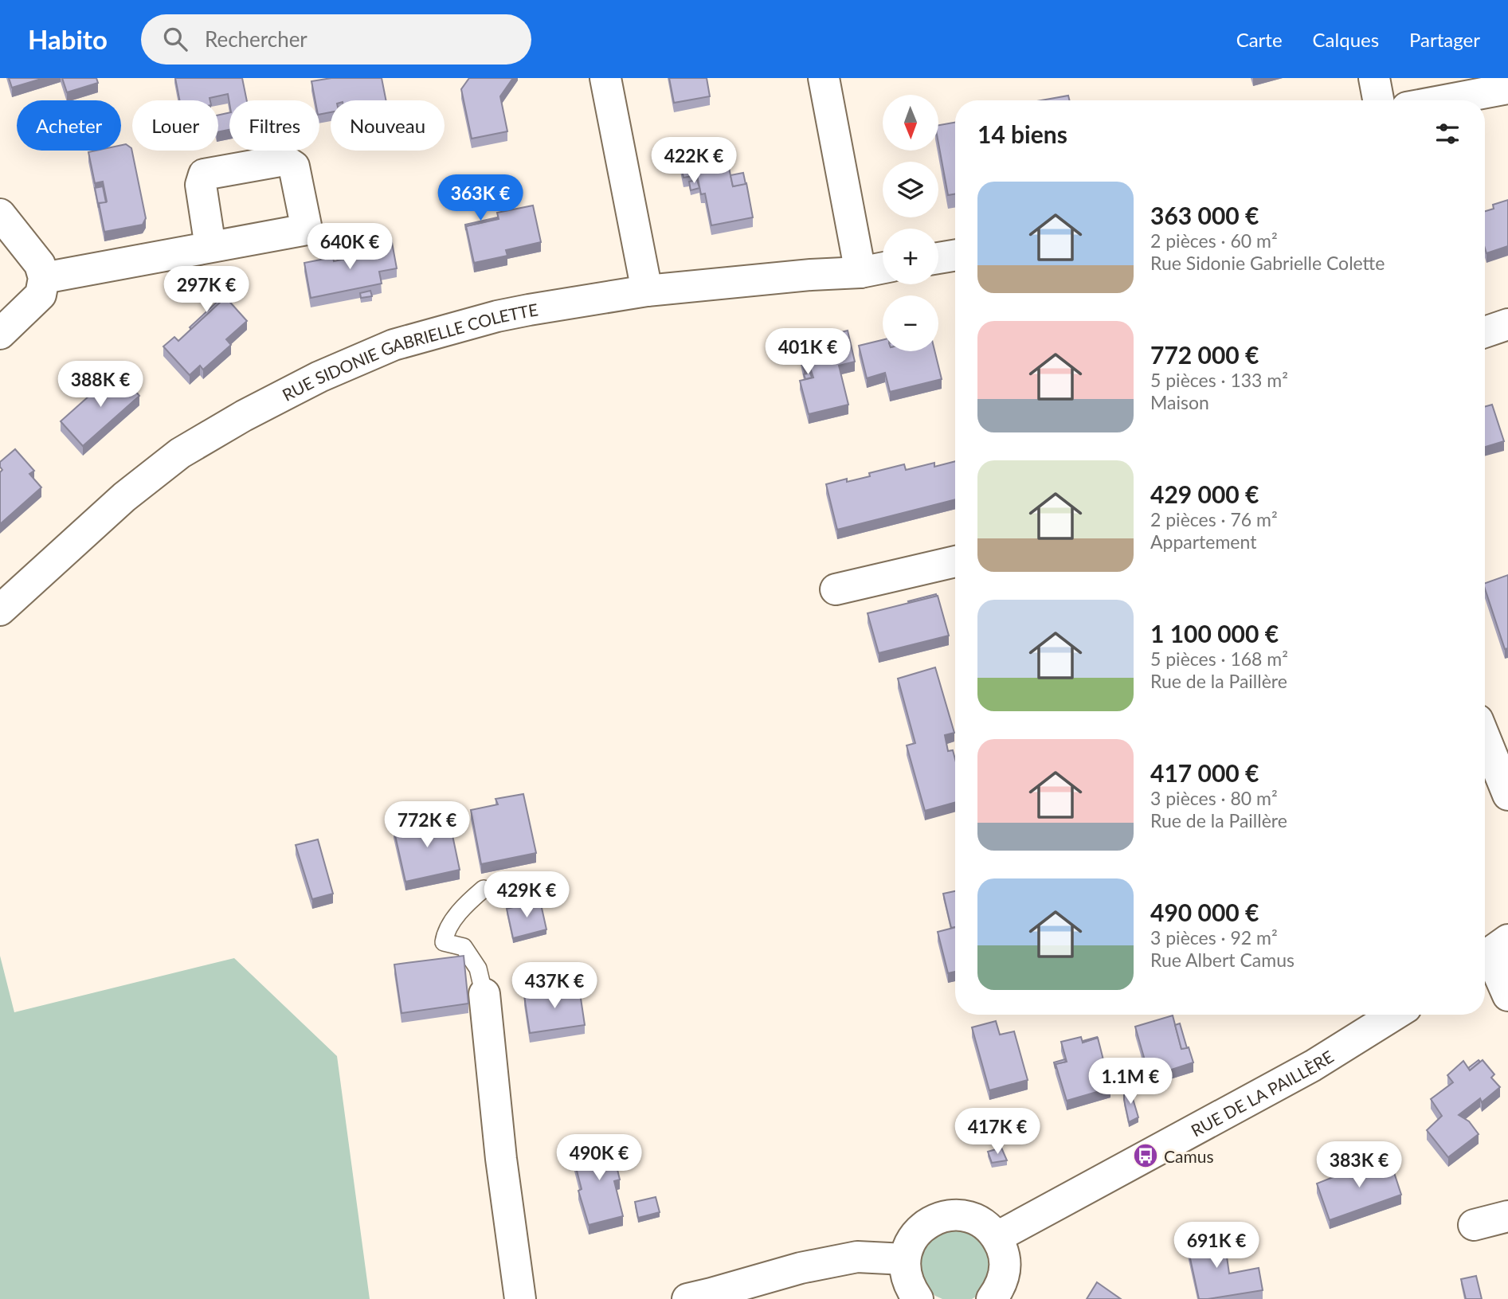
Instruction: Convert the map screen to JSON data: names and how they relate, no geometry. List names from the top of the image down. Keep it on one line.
{"streets":{"street":["RUE SIDONIE GABRIELLE COLETTE","RUE DE LA PAILLÈRE"]},"places":{"bus stop":["Camus"]},"north":"bottom","page":{"header":"Habito","search":"Rechercher","nav":["Carte","Calques","Partager"],"map_buttons":["+","−"],"chip":["Acheter","Louer","Filtres","Nouveau"],"heading":"14 biens","price":["422K €","363K €","640K €","297K €","401K €","388K €","772K €","429K €","437K €","1.1M €","417K €","490K €","383K €","691K €"],"list":[{"name":"363 000 €","note":"2 pièces · 60 m² · Rue Sidonie Gabrielle Colette"},{"name":"772 000 €","note":"5 pièces · 133 m² · Maison"},{"name":"429 000 €","note":"2 pièces · 76 m² · Appartement"},{"name":"1 100 000 €","note":"5 pièces · 168 m² · Rue de la Paillère"},{"name":"417 000 €","note":"3 pièces · 80 m² · Rue de la Paillère"},{"name":"490 000 €","note":"3 pièces · 92 m² · Rue Albert Camus"}]}}
